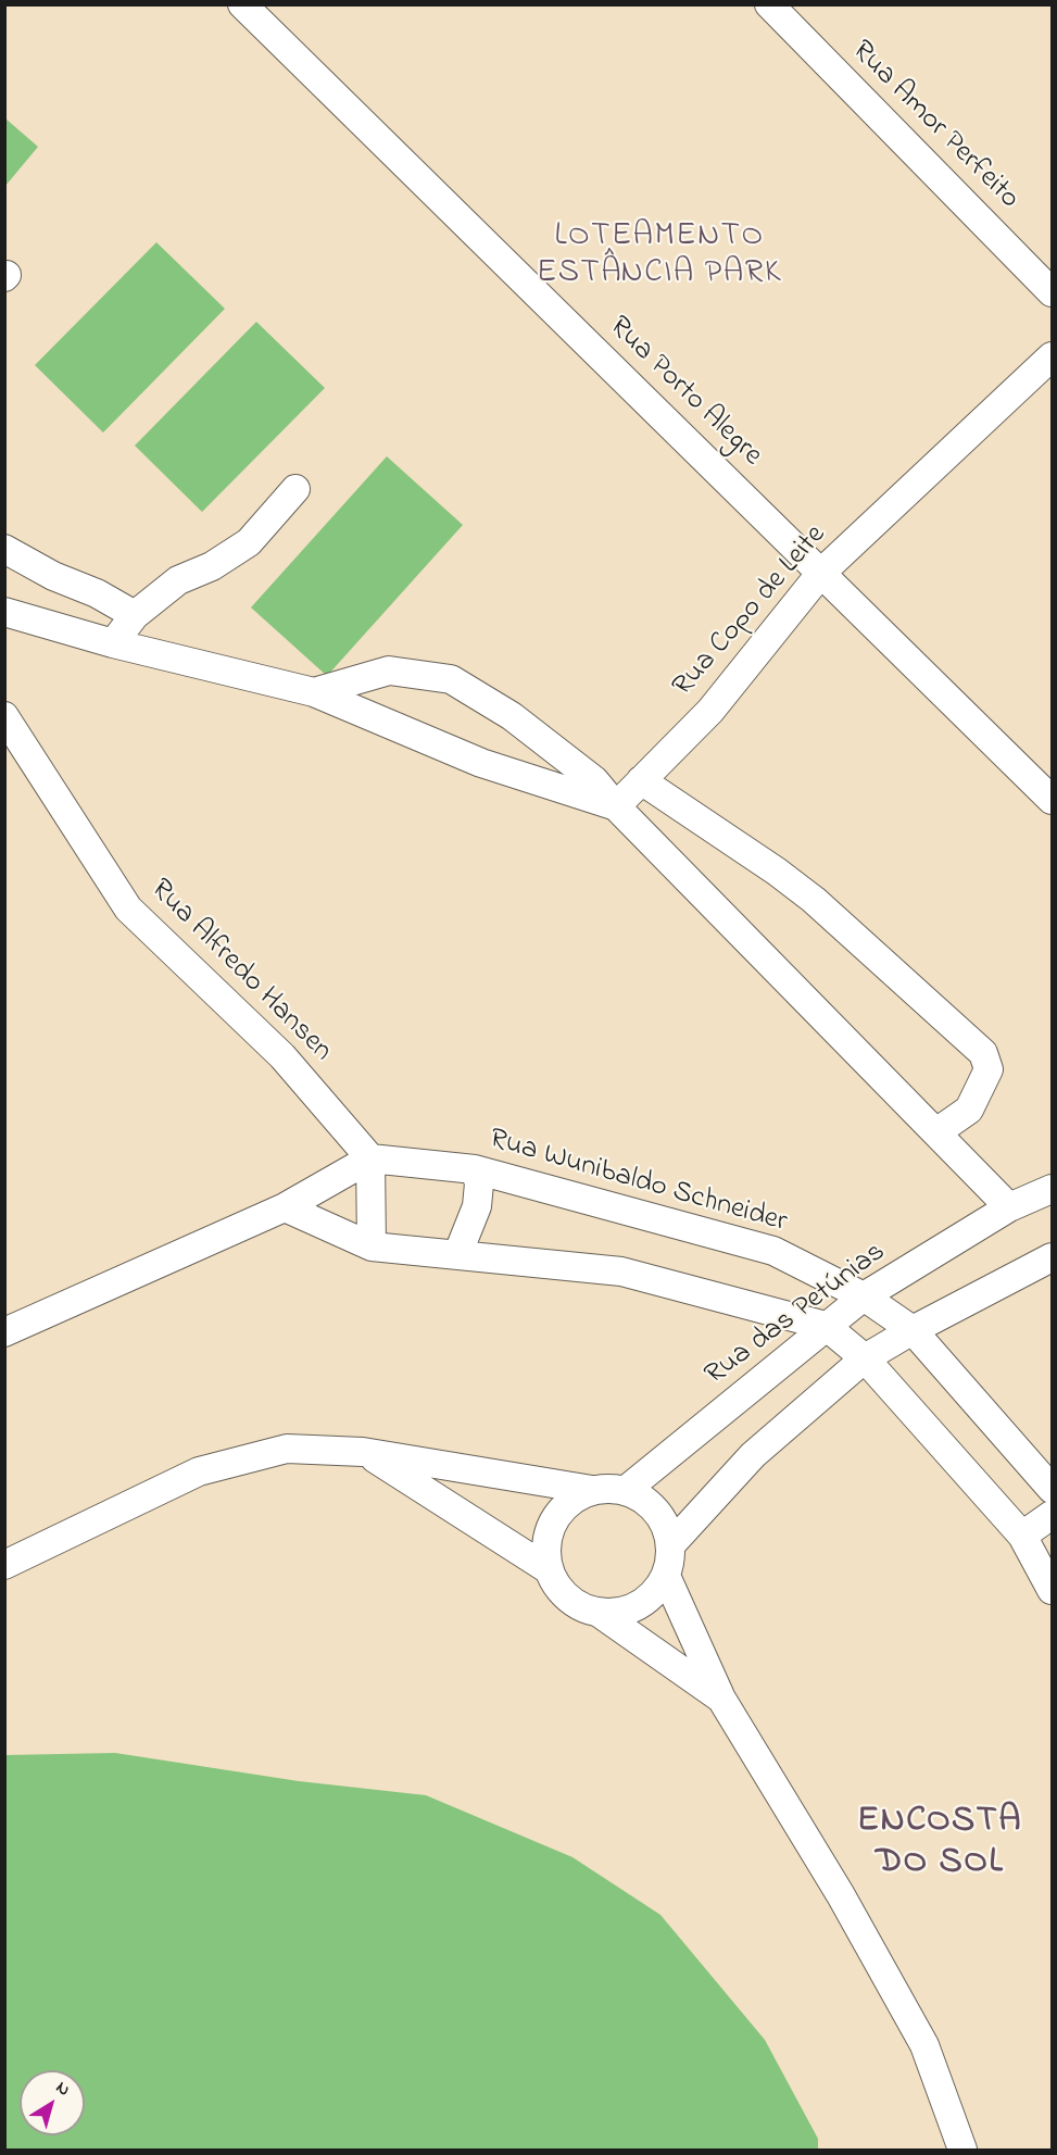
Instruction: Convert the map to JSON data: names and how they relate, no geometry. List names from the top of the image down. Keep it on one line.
{"streets":{"street":["Rua Amor Perfeito","Rua Porto Alegre","Rua Copo de Leite","Rua Alfredo Hansen","Rua Wunibaldo Schneider","Rua das Petúnias"]},"crossings":[["Rua Porto Alegre","Rua Copo de Leite"],["Rua Alfredo Hansen","Rua Wunibaldo Schneider"],["Rua Wunibaldo Schneider","Rua das Petúnias"]],"districts":["LOTEAMENTO ESTÂNCIA PARK","ENCOSTA DO SOL"],"north":"top right"}
